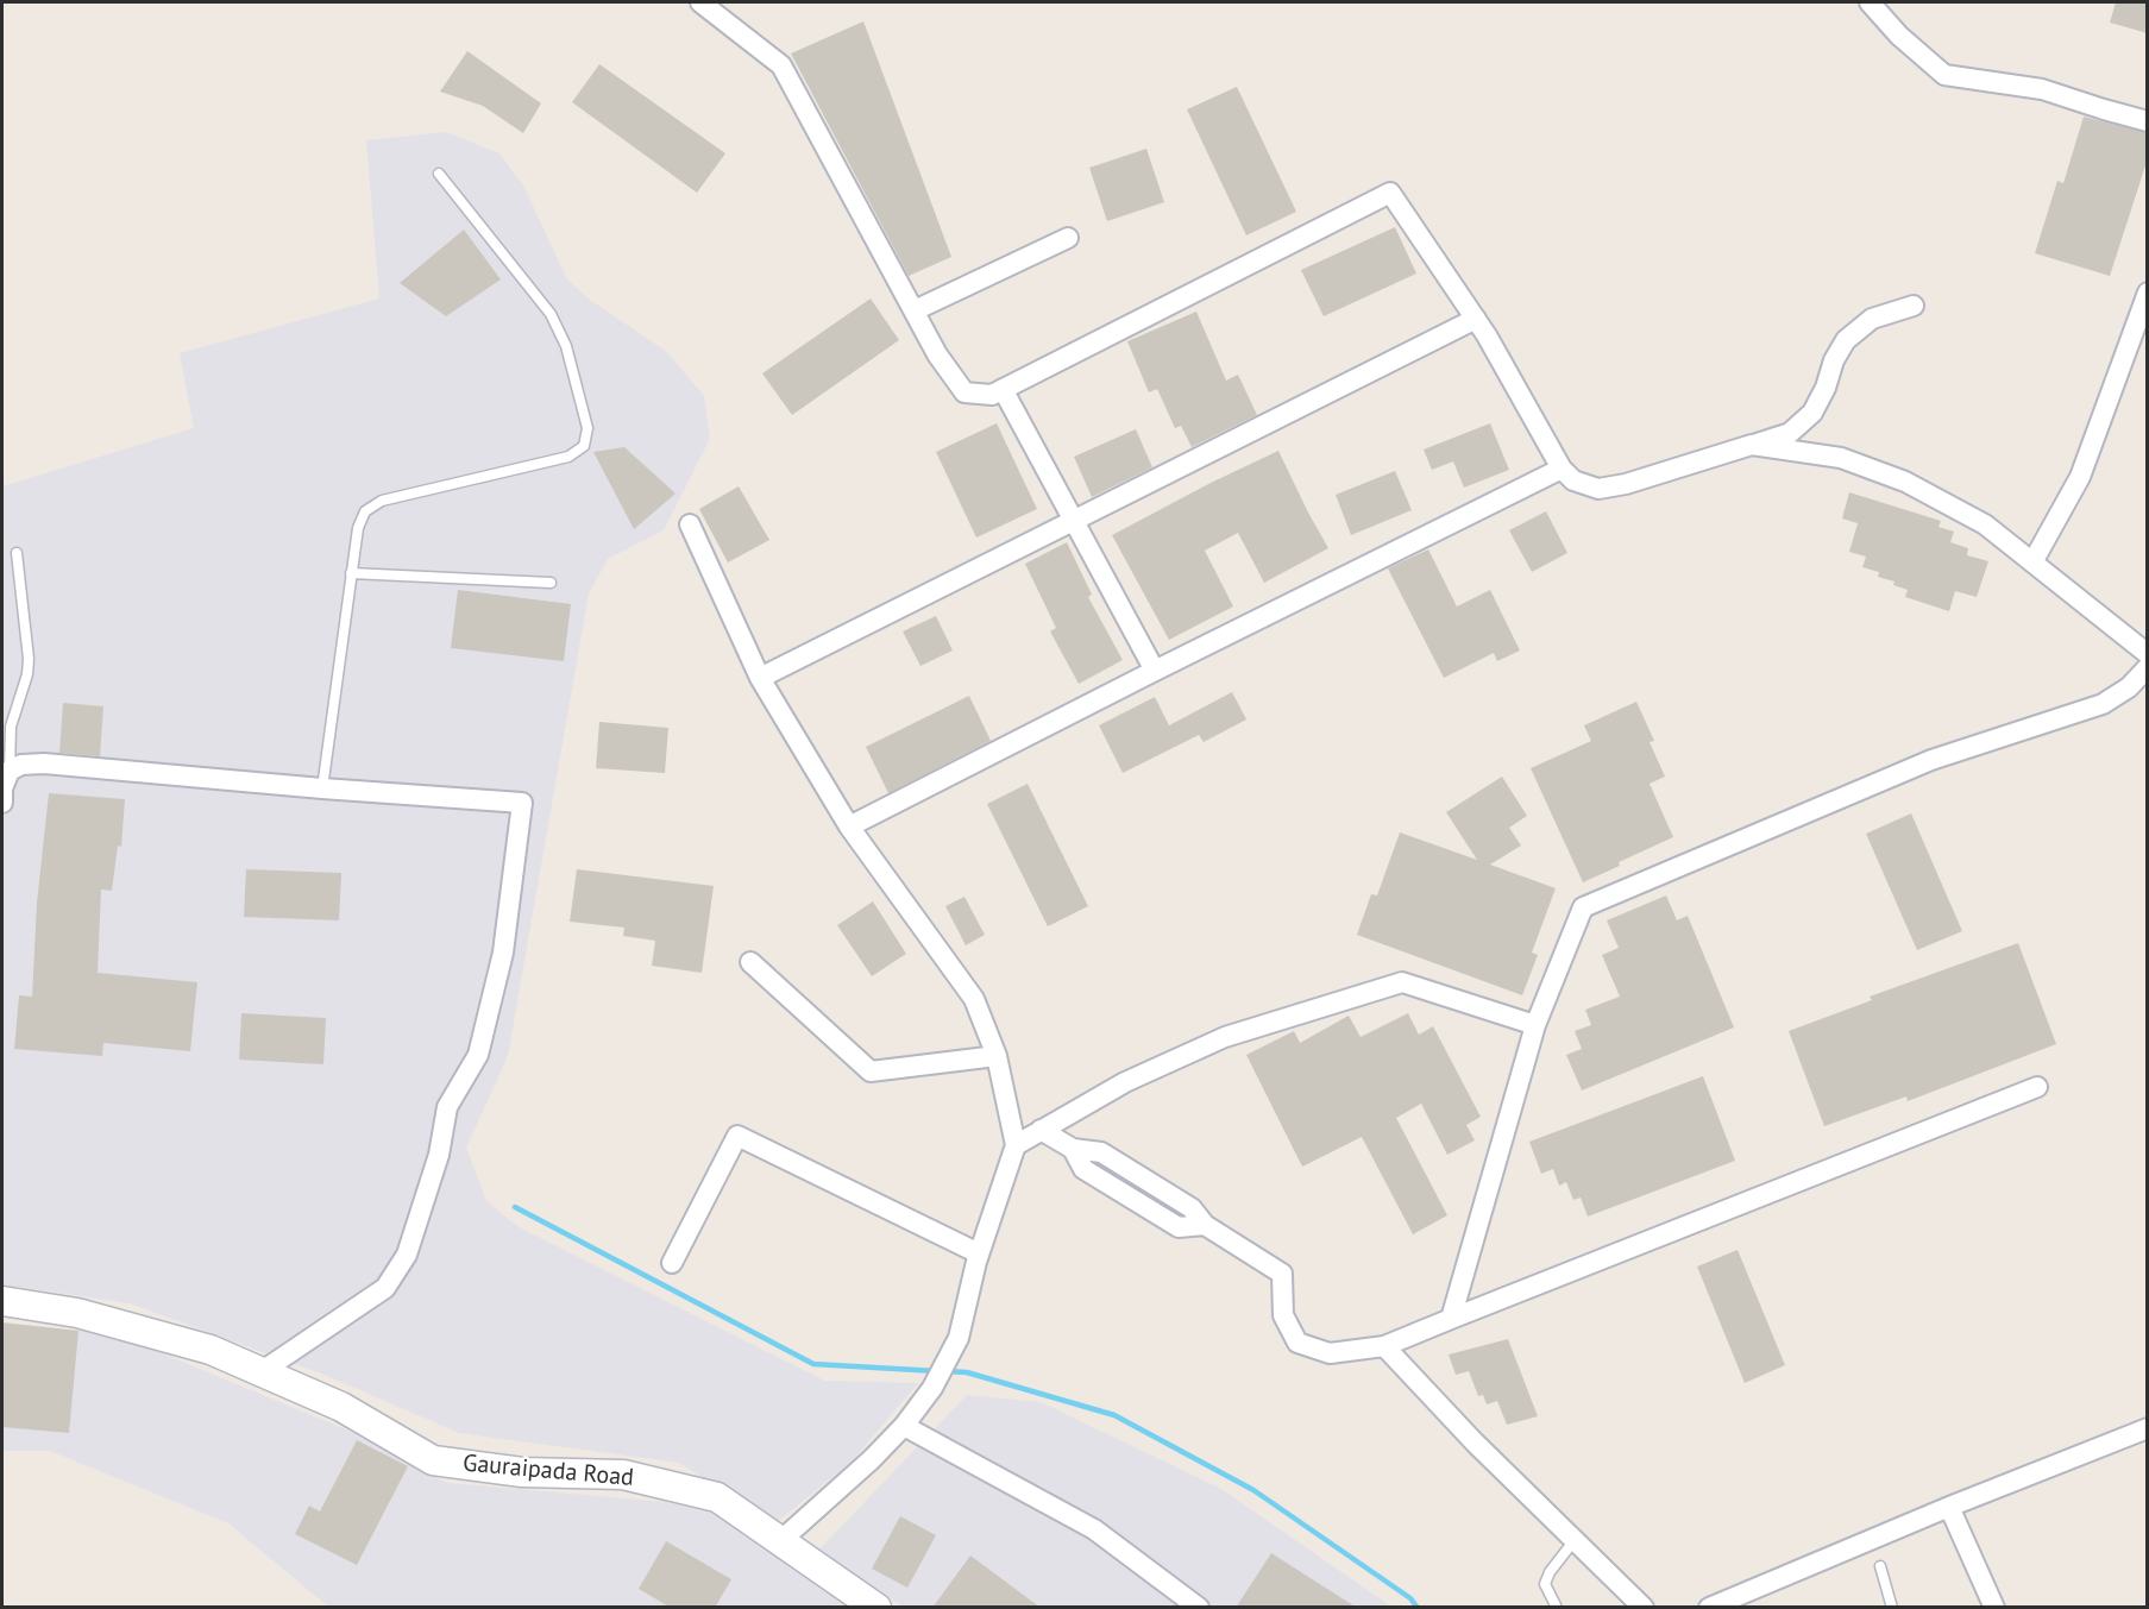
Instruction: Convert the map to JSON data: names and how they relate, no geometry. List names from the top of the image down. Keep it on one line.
{"streets":{"street":["Gauraipada Road"]}}
